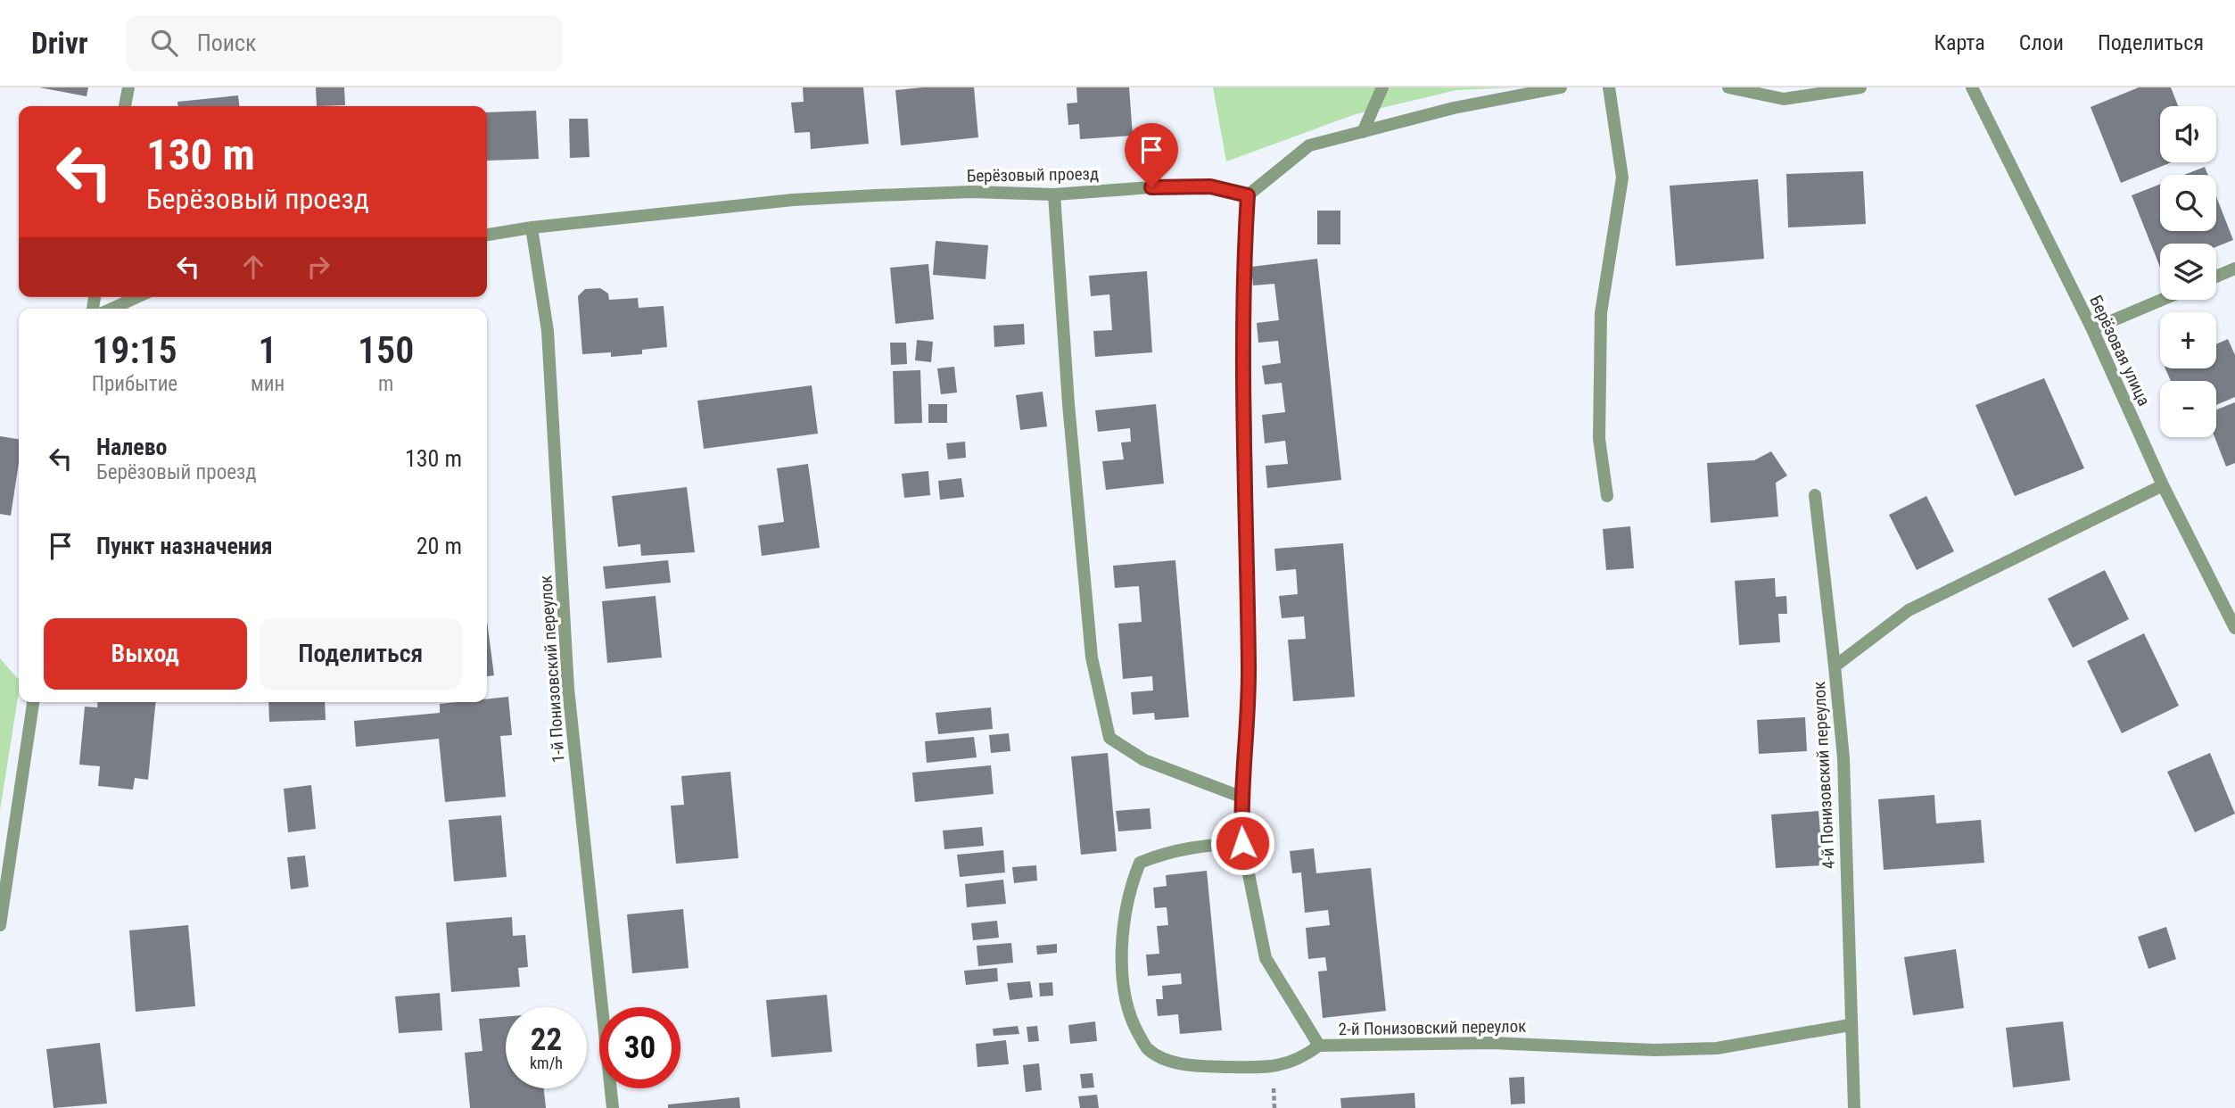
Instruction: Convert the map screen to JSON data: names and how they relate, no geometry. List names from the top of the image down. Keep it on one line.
{"streets":{"street":["Берёзовый проезд","Берёзовая улица","1-й Понизовский переулок","4-й Понизовский переулок","2-й Понизовский переулок"]},"crossings":[["Берёзовый проезд","1-й Понизовский переулок"],["Берёзовый проезд","2-й Понизовский переулок"],["Берёзовая улица","4-й Понизовский переулок"],["4-й Понизовский переулок","2-й Понизовский переулок"]],"page":{"header":"Drivr","search":"Поиск","nav":["Карта","Слои","Поделиться"],"map_buttons":["+","−"],"turn":["130 m","Берёзовый проезд"],"eta":["19:15","Прибытие","1","мин","150","m"],"list":[{"name":"Налево","note":"Берёзовый проезд","value":"130 m"},{"name":"Пункт назначения","value":"20 m"}],"buttons":["Выход","Поделиться"],"speed":"22 km/h","limit":"30"}}
